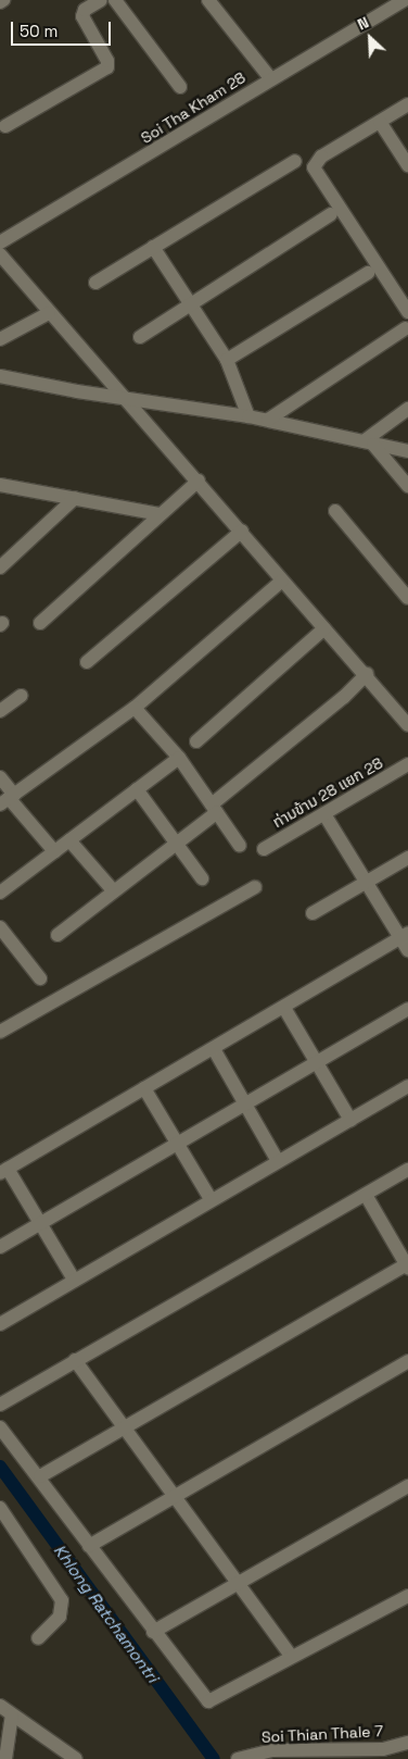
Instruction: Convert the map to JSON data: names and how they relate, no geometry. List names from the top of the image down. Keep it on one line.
{"streets":{"street":["Soi Tha Kham 28","ท่ามข้าม 28 แยก 28","Soi Thian Thale 7"]},"water":["Khlong Ratchamontri"],"scale_bar":"50 m","north":"top left"}
